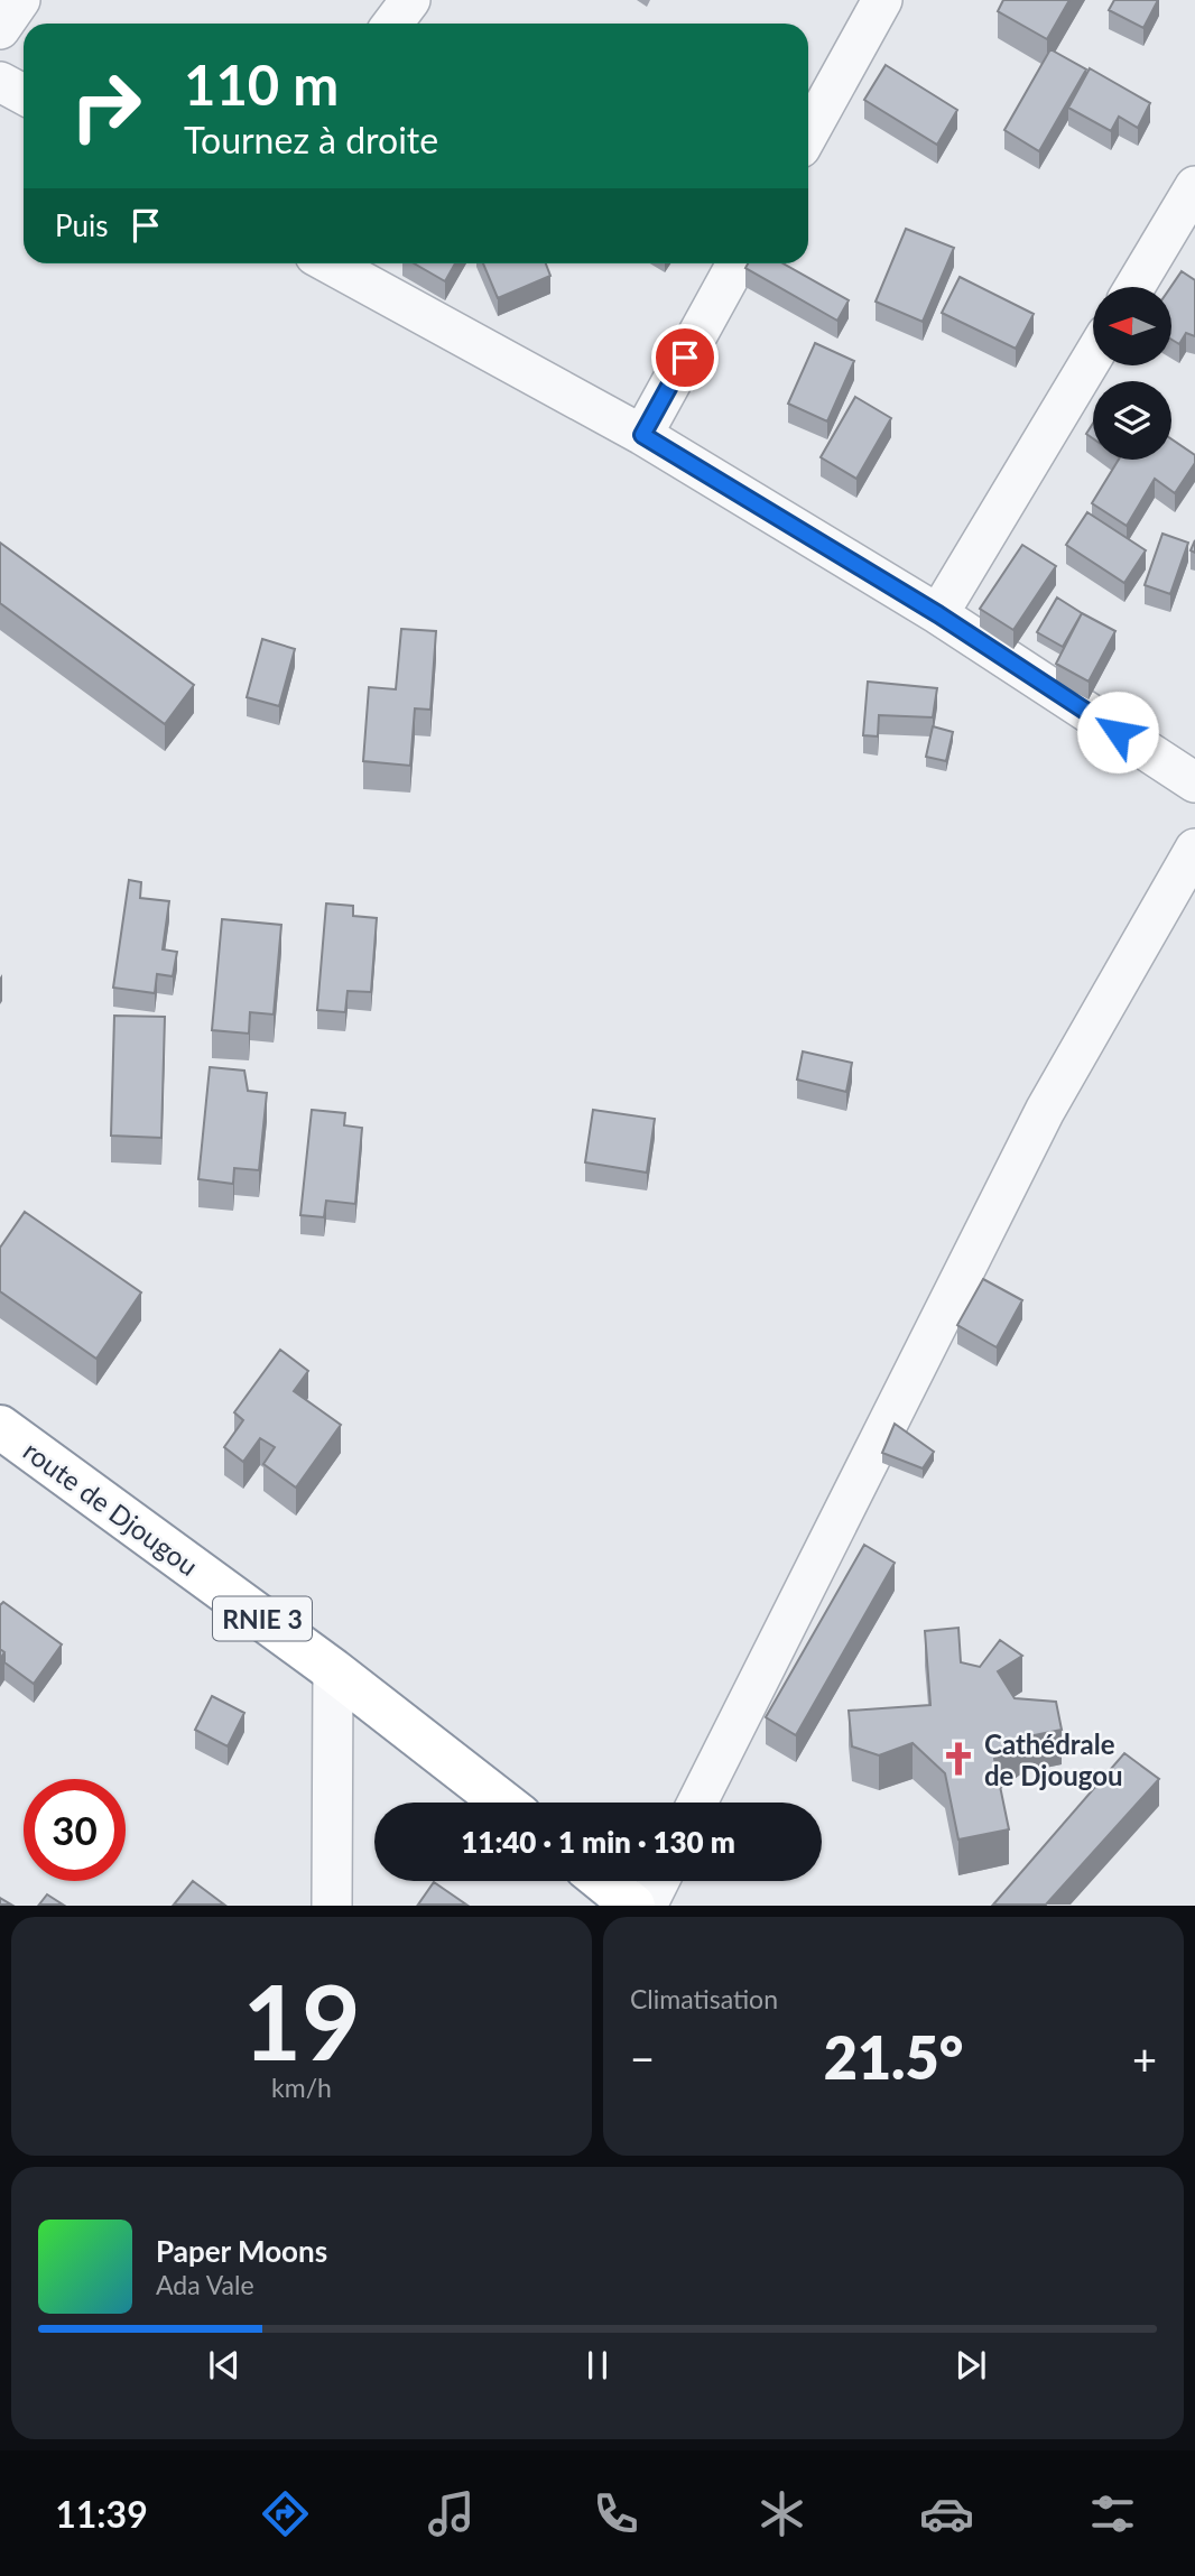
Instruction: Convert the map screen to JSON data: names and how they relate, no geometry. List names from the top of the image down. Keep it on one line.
{"streets":{"highway":["route de Djougou","RNIE 3"]},"places":{"church":["Cathédrale de Djougou"]},"north":"left","page":{"turn":["110 m","Tournez à droite"],"then":"Puis","limit":"30","trip":"11:40 · 1 min · 130 m","tile":[["19","km/h"],"Climatisation"],"heat":["−","21.5°","+"],"song":["Paper Moons","Ada Vale"],"tabs":"11:39"}}
